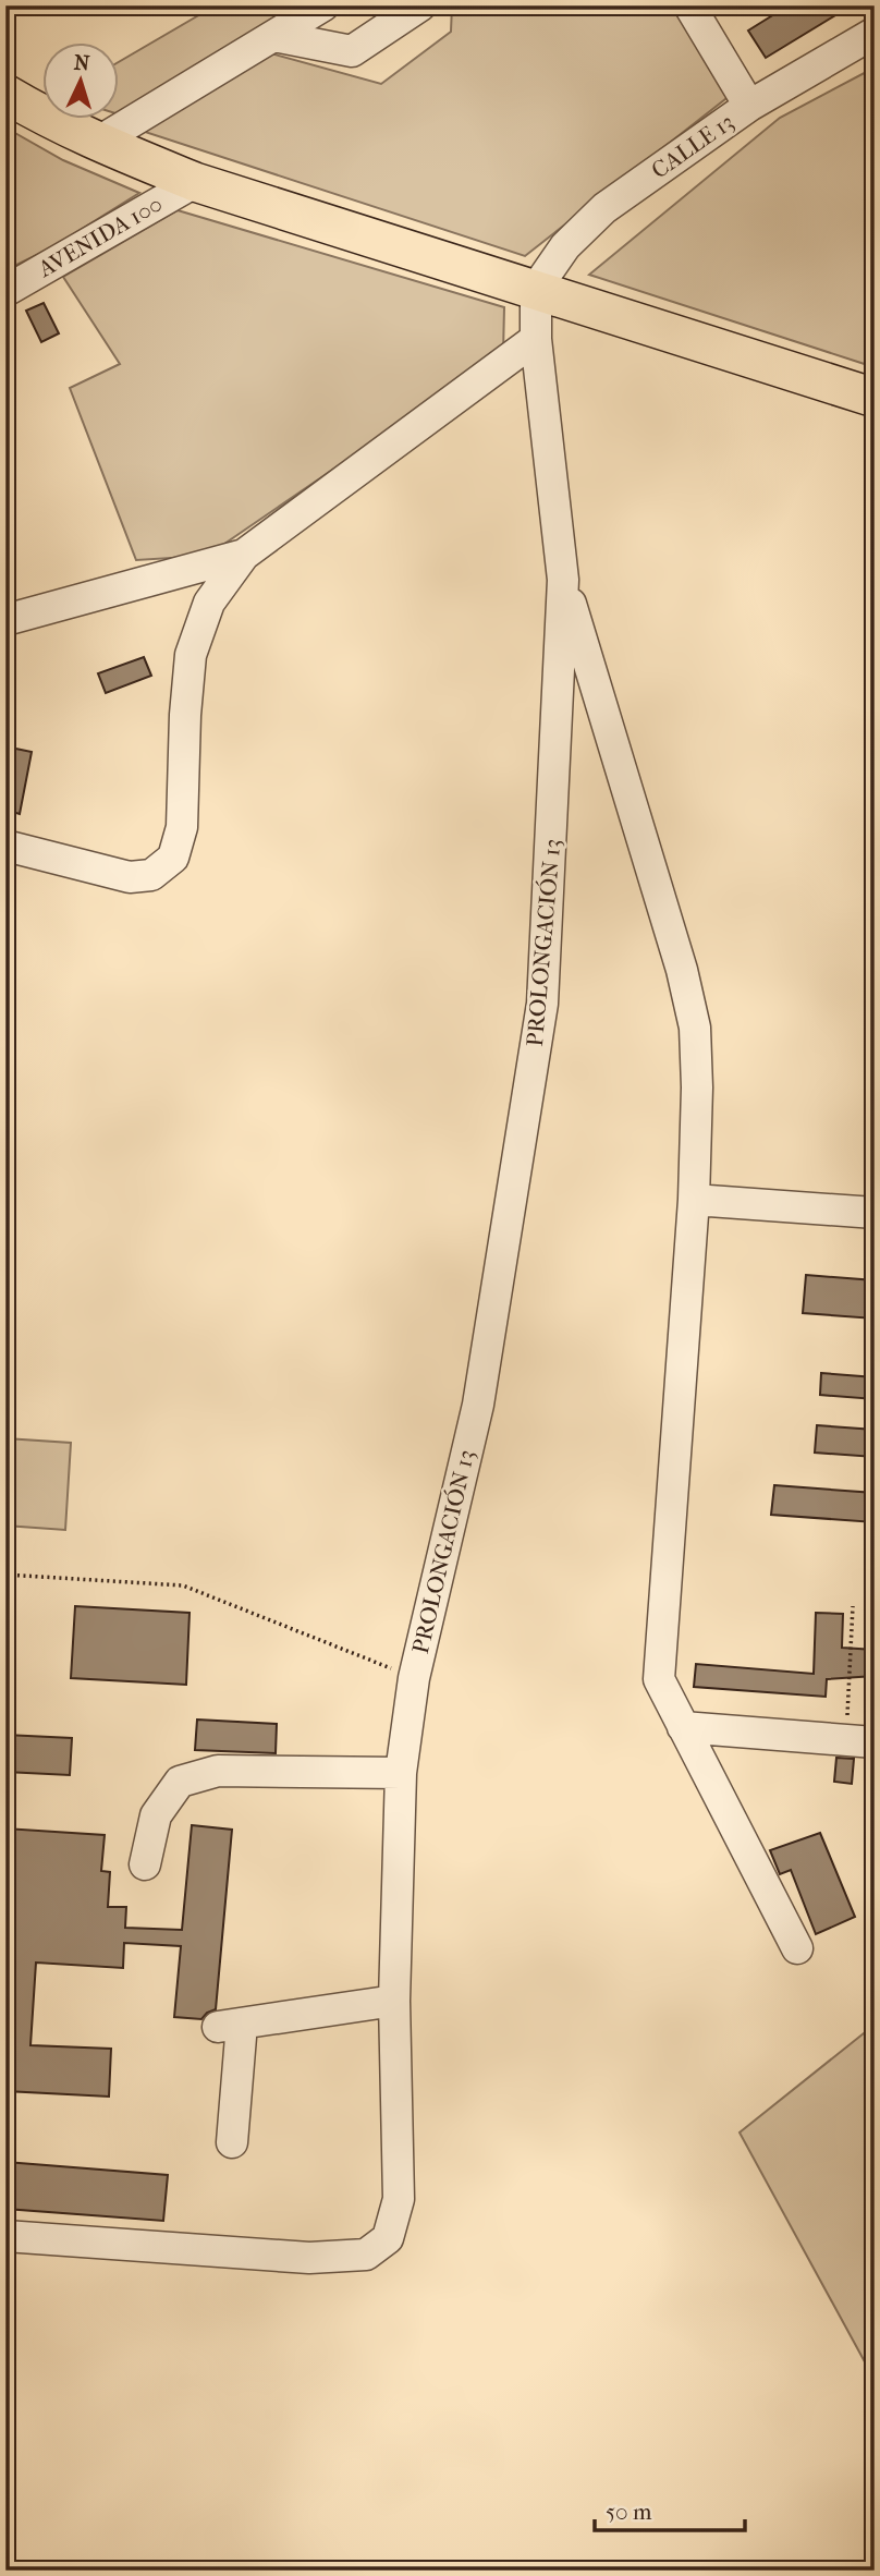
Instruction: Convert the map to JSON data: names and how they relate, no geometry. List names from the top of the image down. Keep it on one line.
{"streets":{"street":["CALLE 13","AVENIDA 100","PROLONGACIÓN 13"]},"crossings":[["CALLE 13","PROLONGACIÓN 13"]],"scale_bar":"50 m","north":"top"}
